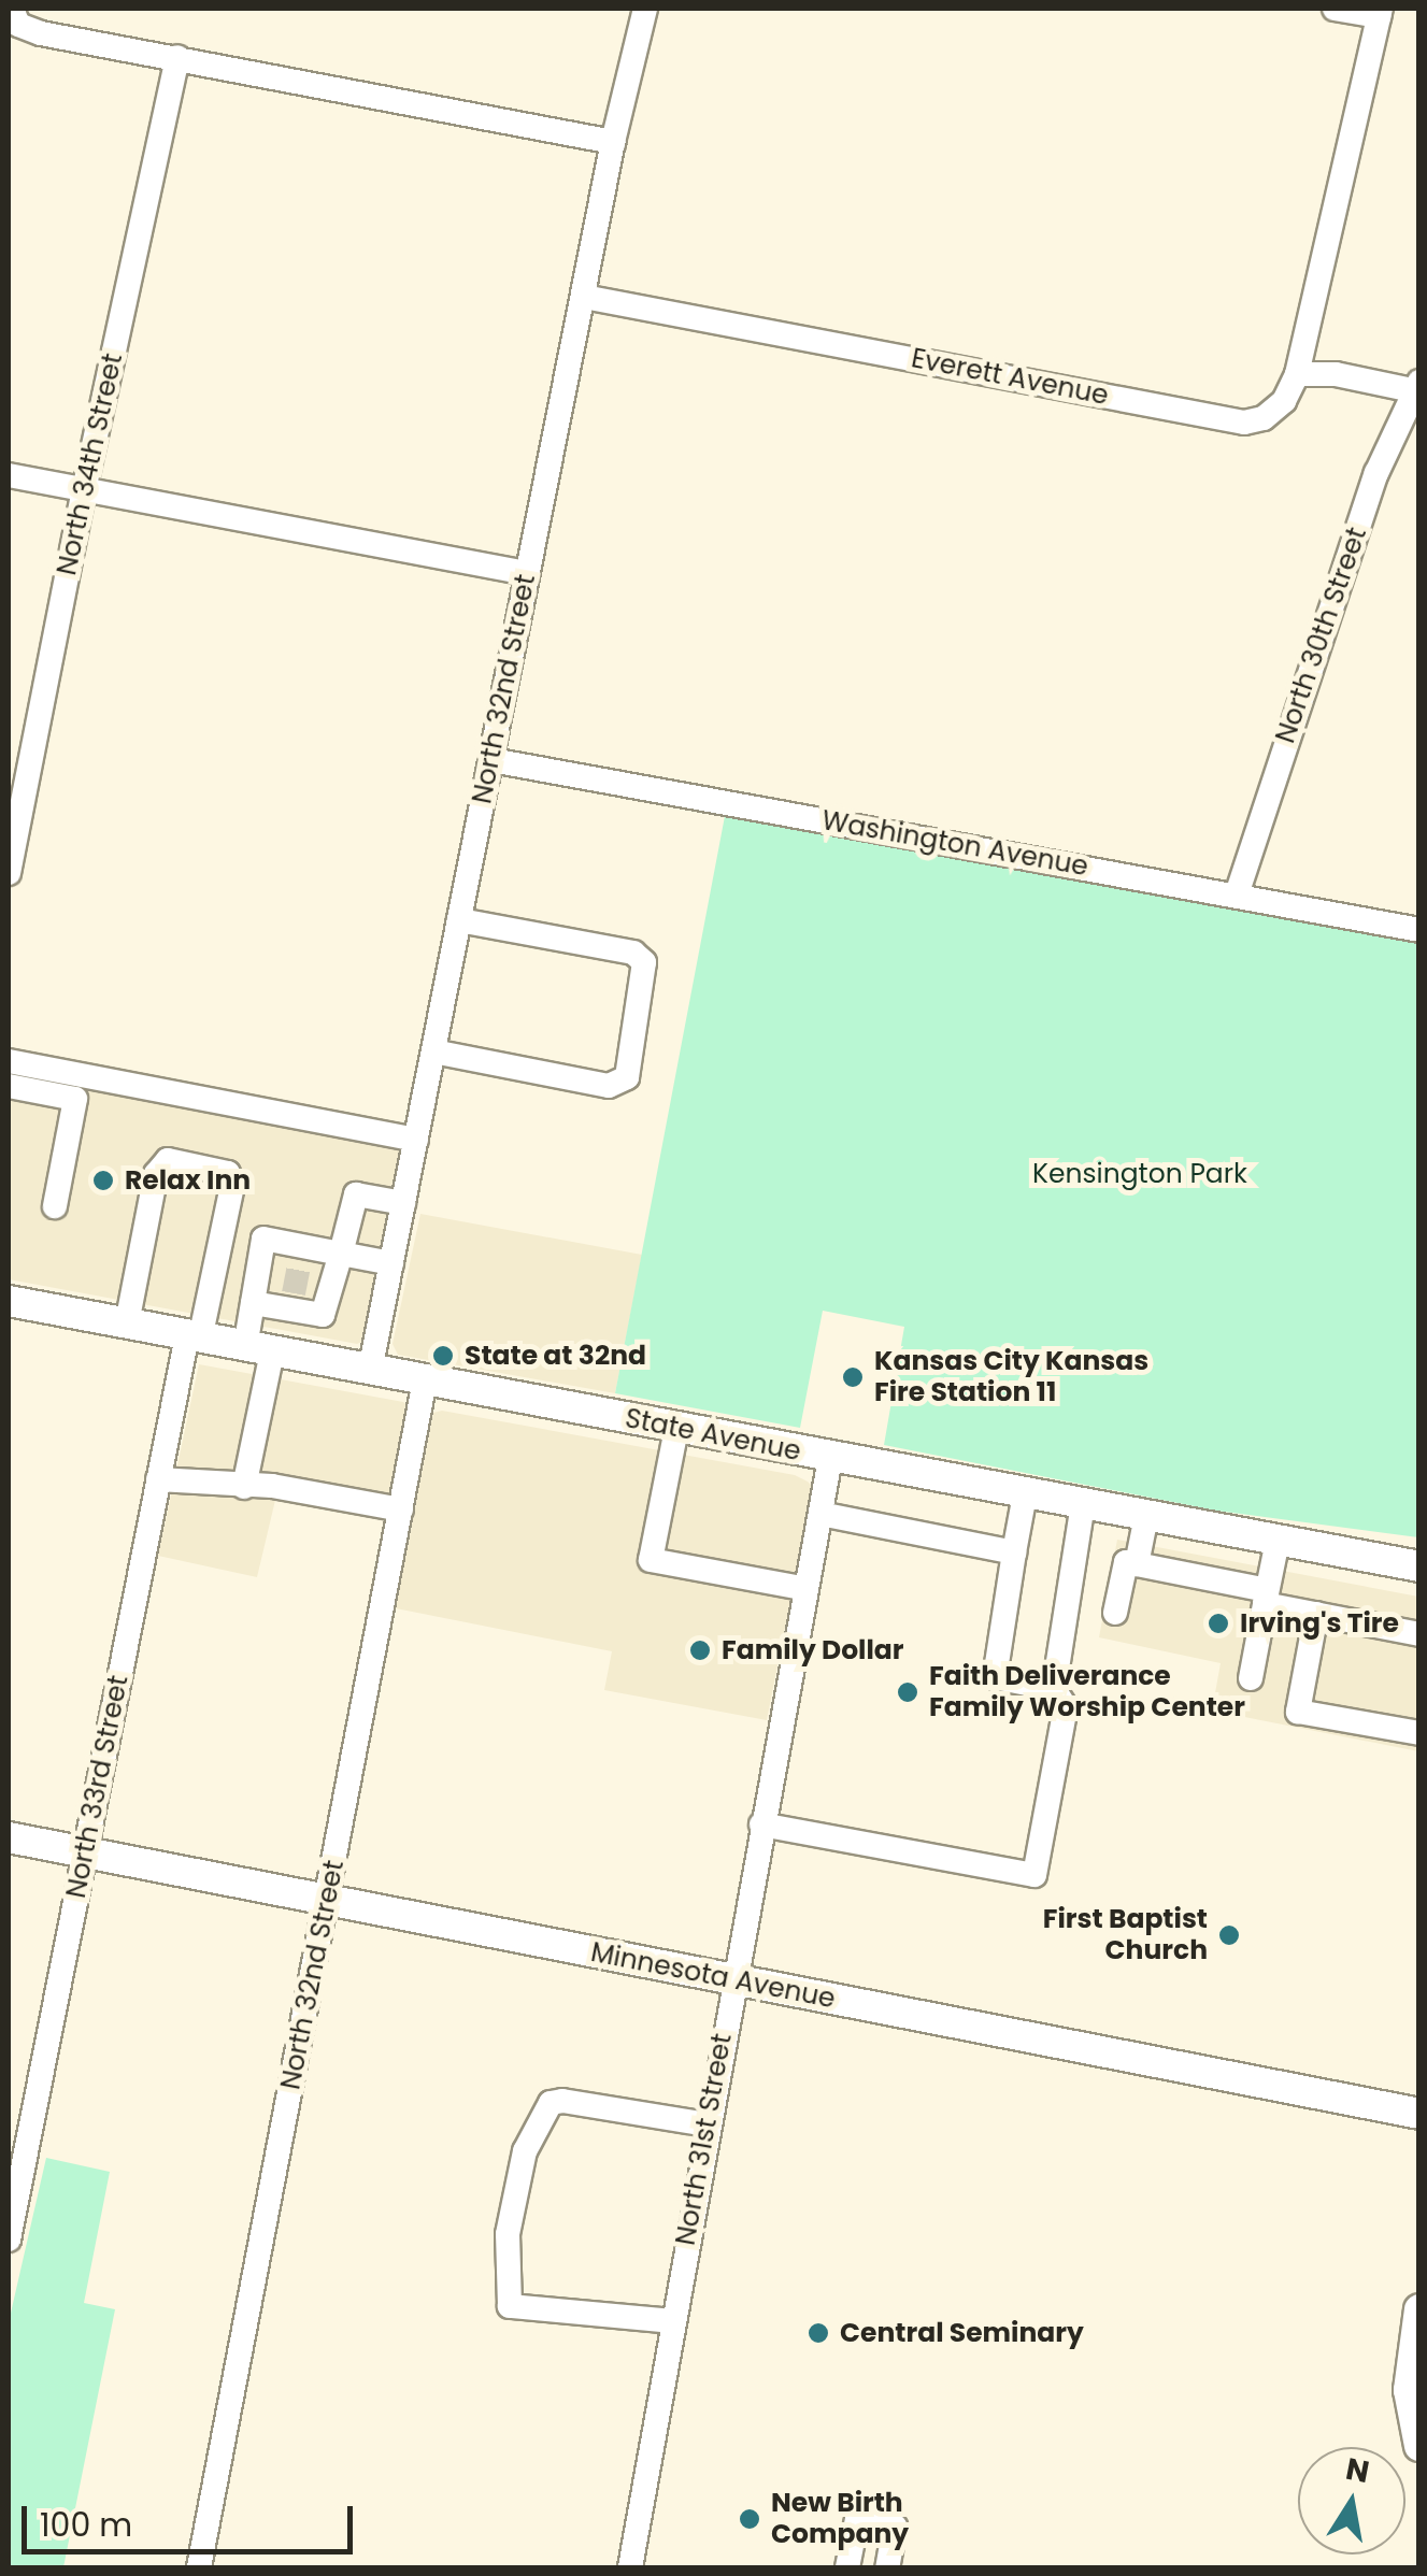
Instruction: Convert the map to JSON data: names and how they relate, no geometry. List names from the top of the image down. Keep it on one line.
{"streets":{"main road":["State Avenue","Minnesota Avenue"],"street":["Everett Avenue","North 34th Street","North 30th Street","North 32nd Street","Washington Avenue","North 33rd Street","North 31st Street"]},"crossings":[["Everett Avenue","North 32nd Street"],["North 30th Street","Washington Avenue"],["North 32nd Street","Washington Avenue"],["North 32nd Street","State Avenue"],["North 32nd Street","Minnesota Avenue"],["State Avenue","North 33rd Street"],["State Avenue","North 31st Street"],["North 33rd Street","Minnesota Avenue"],["Minnesota Avenue","North 31st Street"]],"parks":["Kensington Park"],"places":["Relax Inn","State at 32nd","Kansas City Kansas Fire Station 11","Irving's Tire","Family Dollar","Faith Deliverance Family Worship Center","First Baptist Church","Central Seminary","New Birth Company"],"scale_bar":"100 m","north":"top"}
